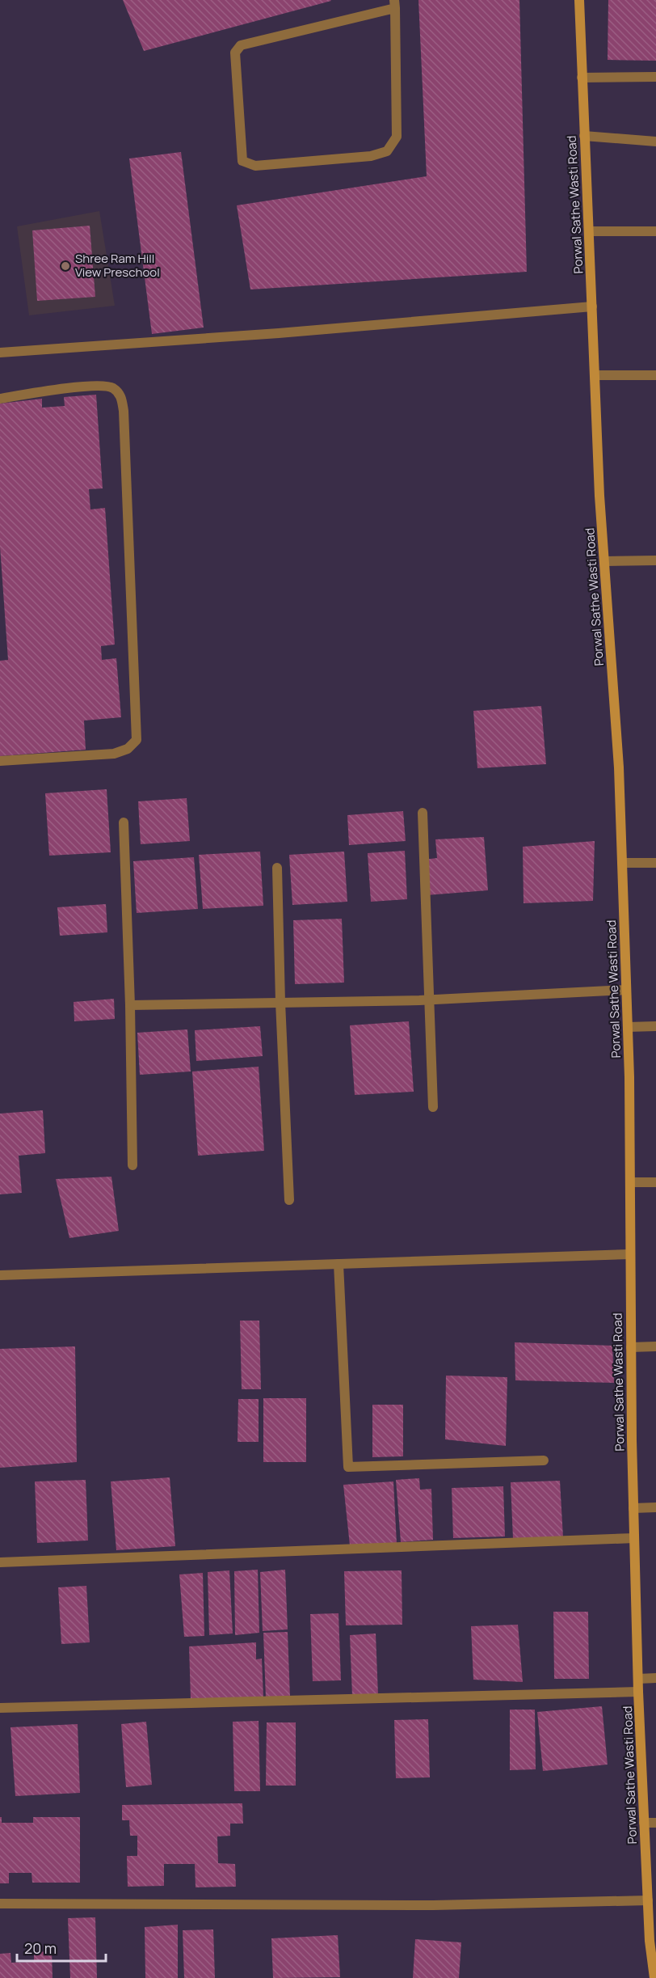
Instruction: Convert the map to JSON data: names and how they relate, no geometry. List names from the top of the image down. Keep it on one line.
{"streets":{"street":["Porwal Sathe Wasti Road"]},"places":["Shree Ram Hill View Preschool"],"scale_bar":"20 m"}
